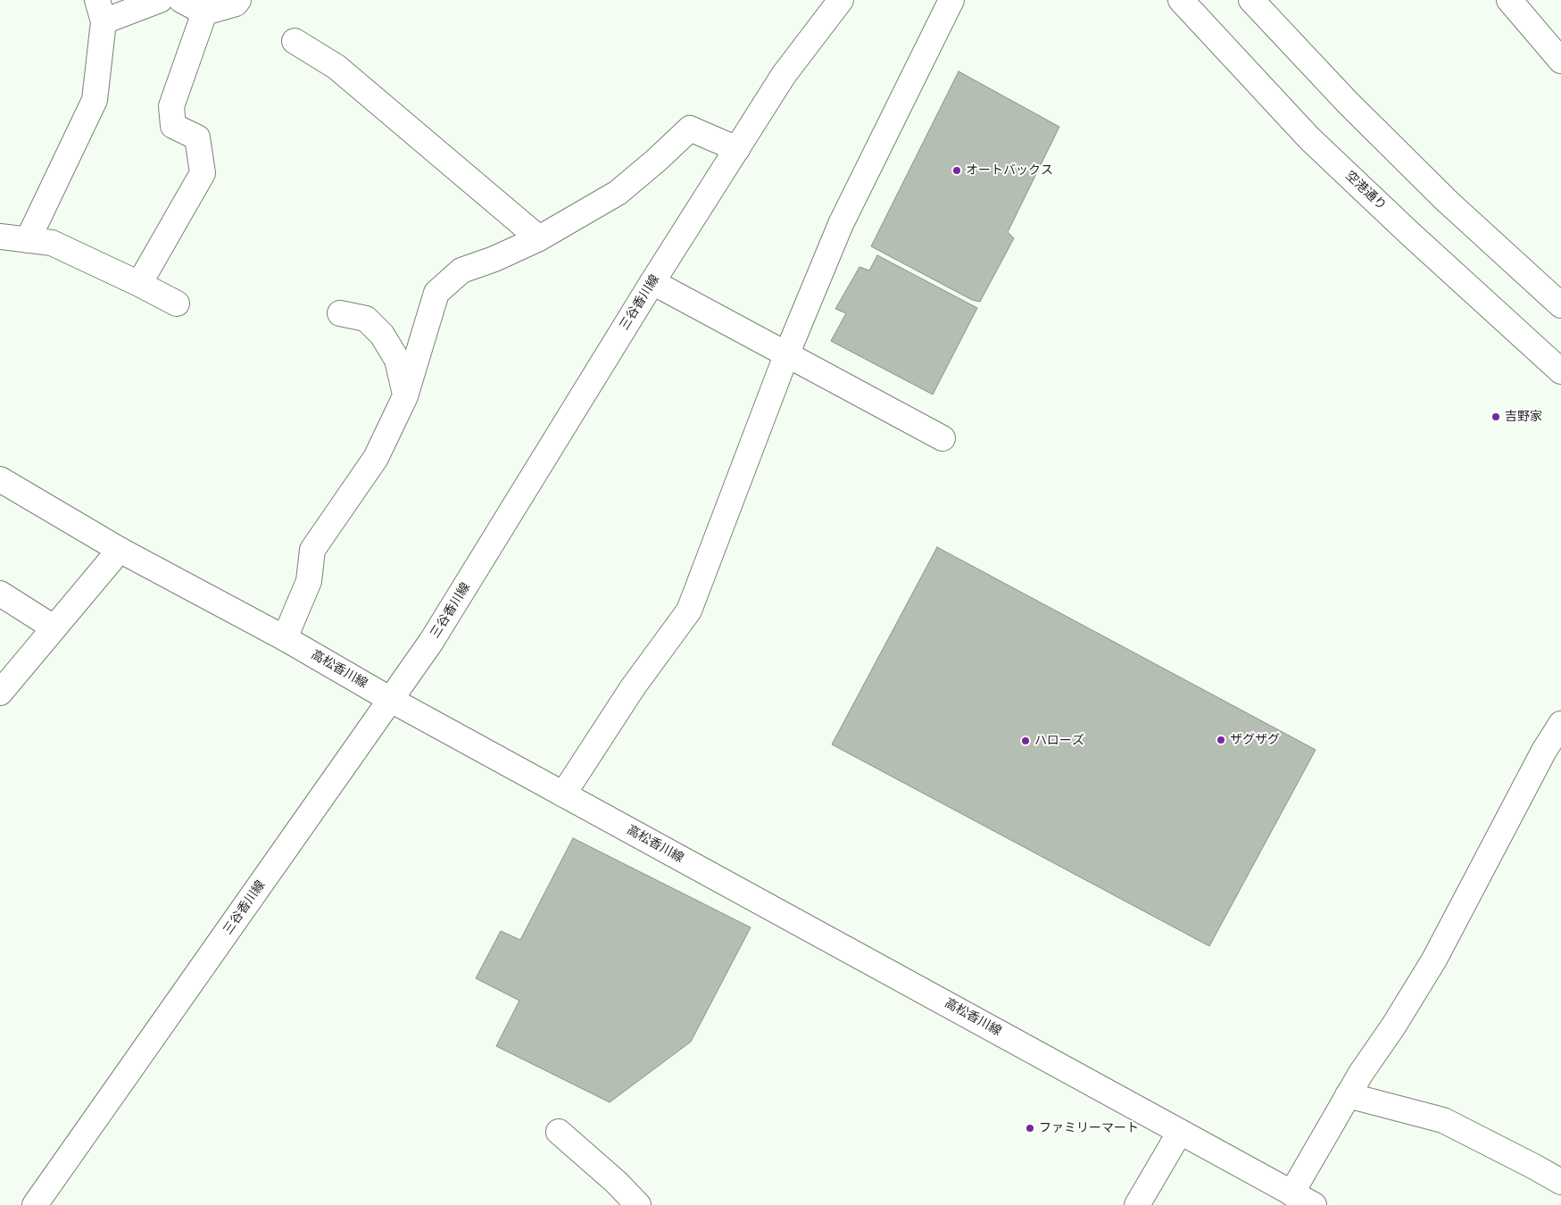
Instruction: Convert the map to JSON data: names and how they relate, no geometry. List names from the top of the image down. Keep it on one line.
{"streets":{"main road":["空港通り","三谷香川線","高松香川線"]},"crossings":[["三谷香川線","高松香川線"]],"places":["オートバックス","吉野家","ザグザグ","ハローズ","ファミリーマート"]}
